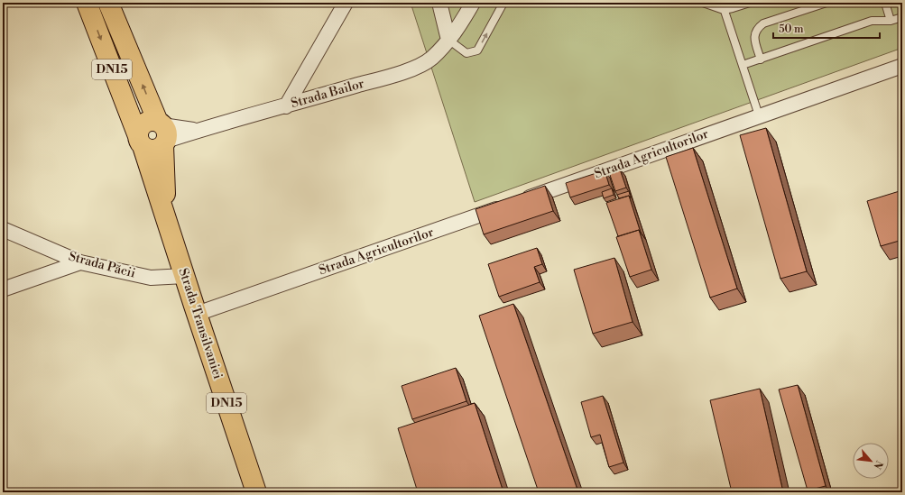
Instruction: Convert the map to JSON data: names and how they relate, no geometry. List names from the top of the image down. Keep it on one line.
{"streets":{"main road":["DN15","Strada Transilvaniei"],"street":["Strada Bailor","Strada Agricultorilor","Strada Păcii"]},"crossings":[["Strada Bailor","Strada Transilvaniei"],["Strada Agricultorilor","Strada Transilvaniei"],["Strada Păcii","Strada Transilvaniei"]],"scale_bar":"50 m","north":"bottom right"}
